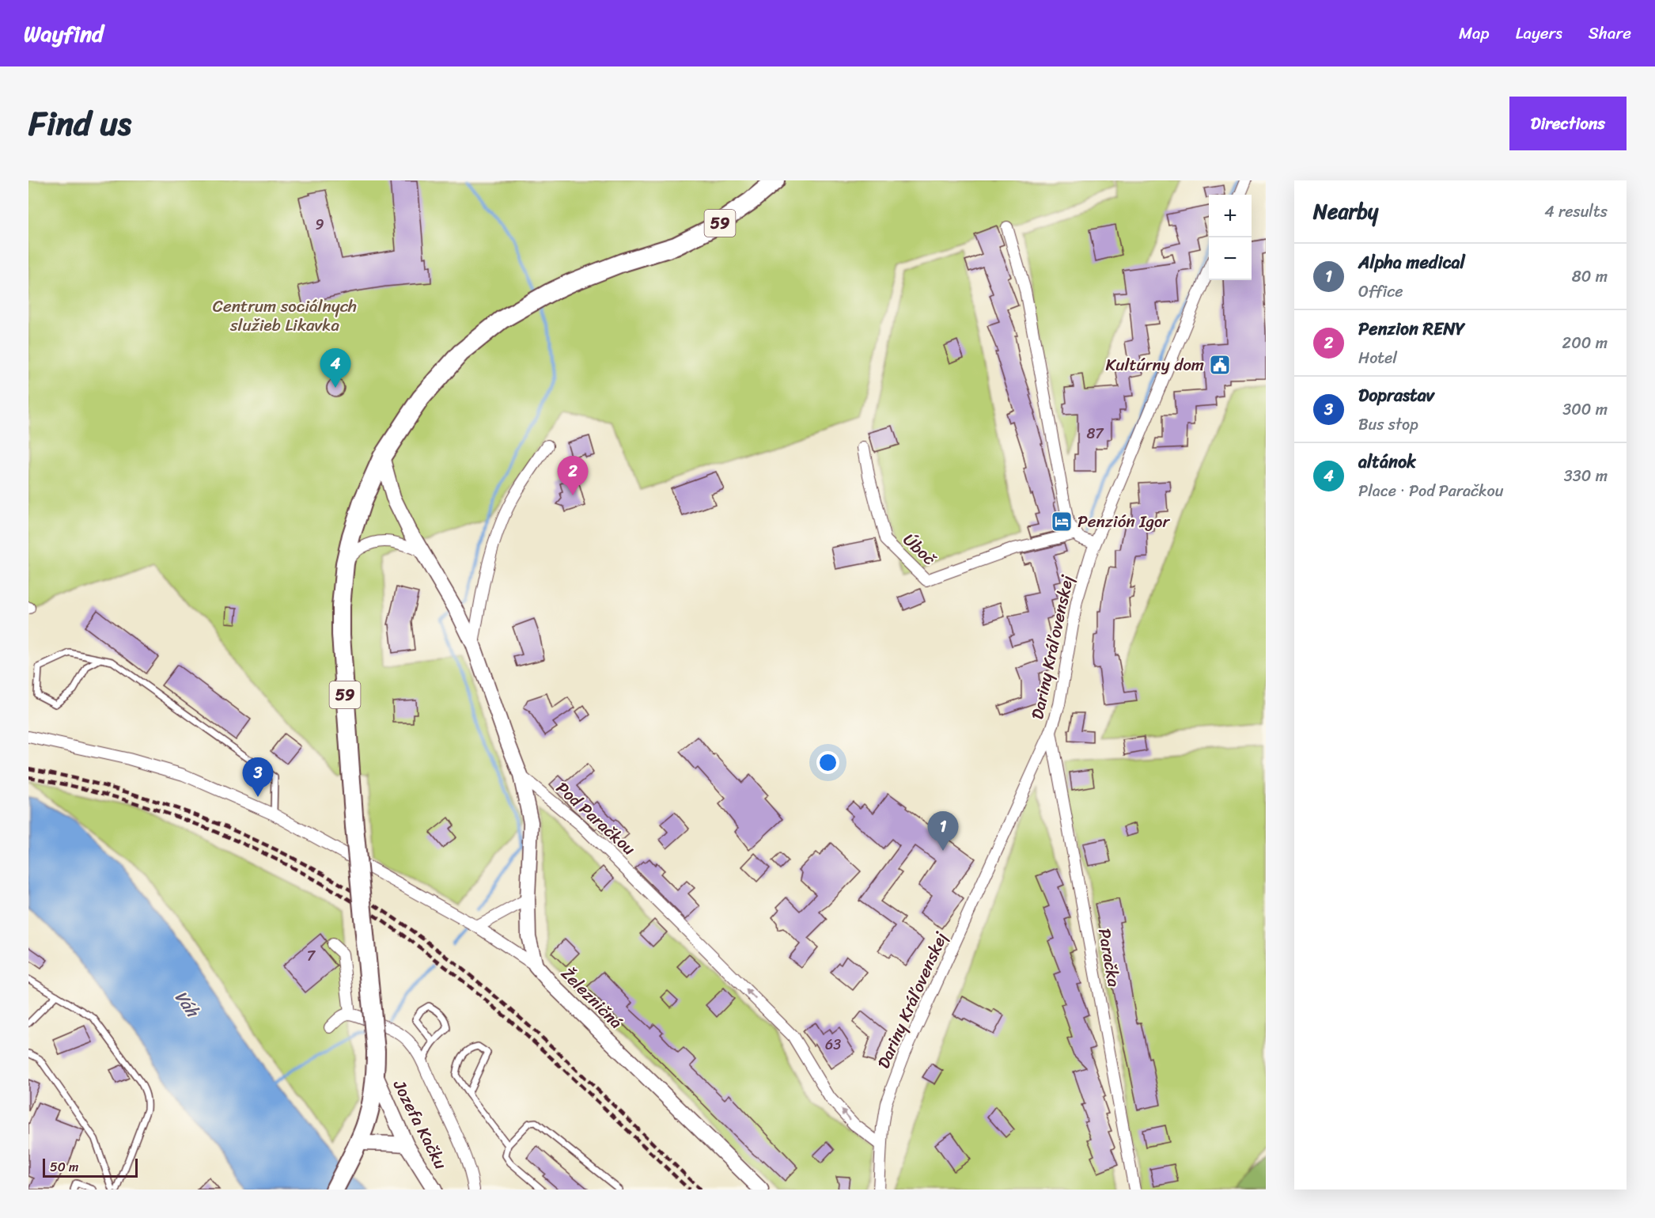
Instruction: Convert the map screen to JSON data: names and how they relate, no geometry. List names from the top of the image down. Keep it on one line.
{"streets":{"main road":["59"],"street":["Úboč","Dariny Kráľovenskej","Pod Paračkou","Paračka","Železničná","Jozefa Kačku"]},"crossings":[["59","Pod Paračkou"],["59","Jozefa Kačku"],["Dariny Kráľovenskej","Pod Paračkou"],["Dariny Kráľovenskej","Paračka"],["Pod Paračkou","Železničná"]],"one_way":["Pod Paračkou"],"water":["Váh"],"parks":["Centrum sociálnych služieb Likavka"],"places":{"public building":["Kultúrny dom"],"hotel":["Penzión Igor"]},"house_numbers":["9","87","7","63"],"scale_bar":"50 m","page":{"header":"Wayfind","nav":["Map","Layers","Share"],"title":"Find us","buttons":"Directions","heading":["Nearby","4 results"],"map_buttons":["+","−"],"list":[{"mark":"1","name":"Alpha medical","note":"Office","value":"80 m"},{"mark":"2","name":"Penzion RENY","note":"Hotel","value":"200 m"},{"mark":"3","name":"Doprastav","note":"Bus stop","value":"300 m"},{"mark":"4","name":"altánok","note":"Place · Pod Paračkou","value":"330 m"}],"pins":["4","2","3","1"],"scale":"50 m"}}
